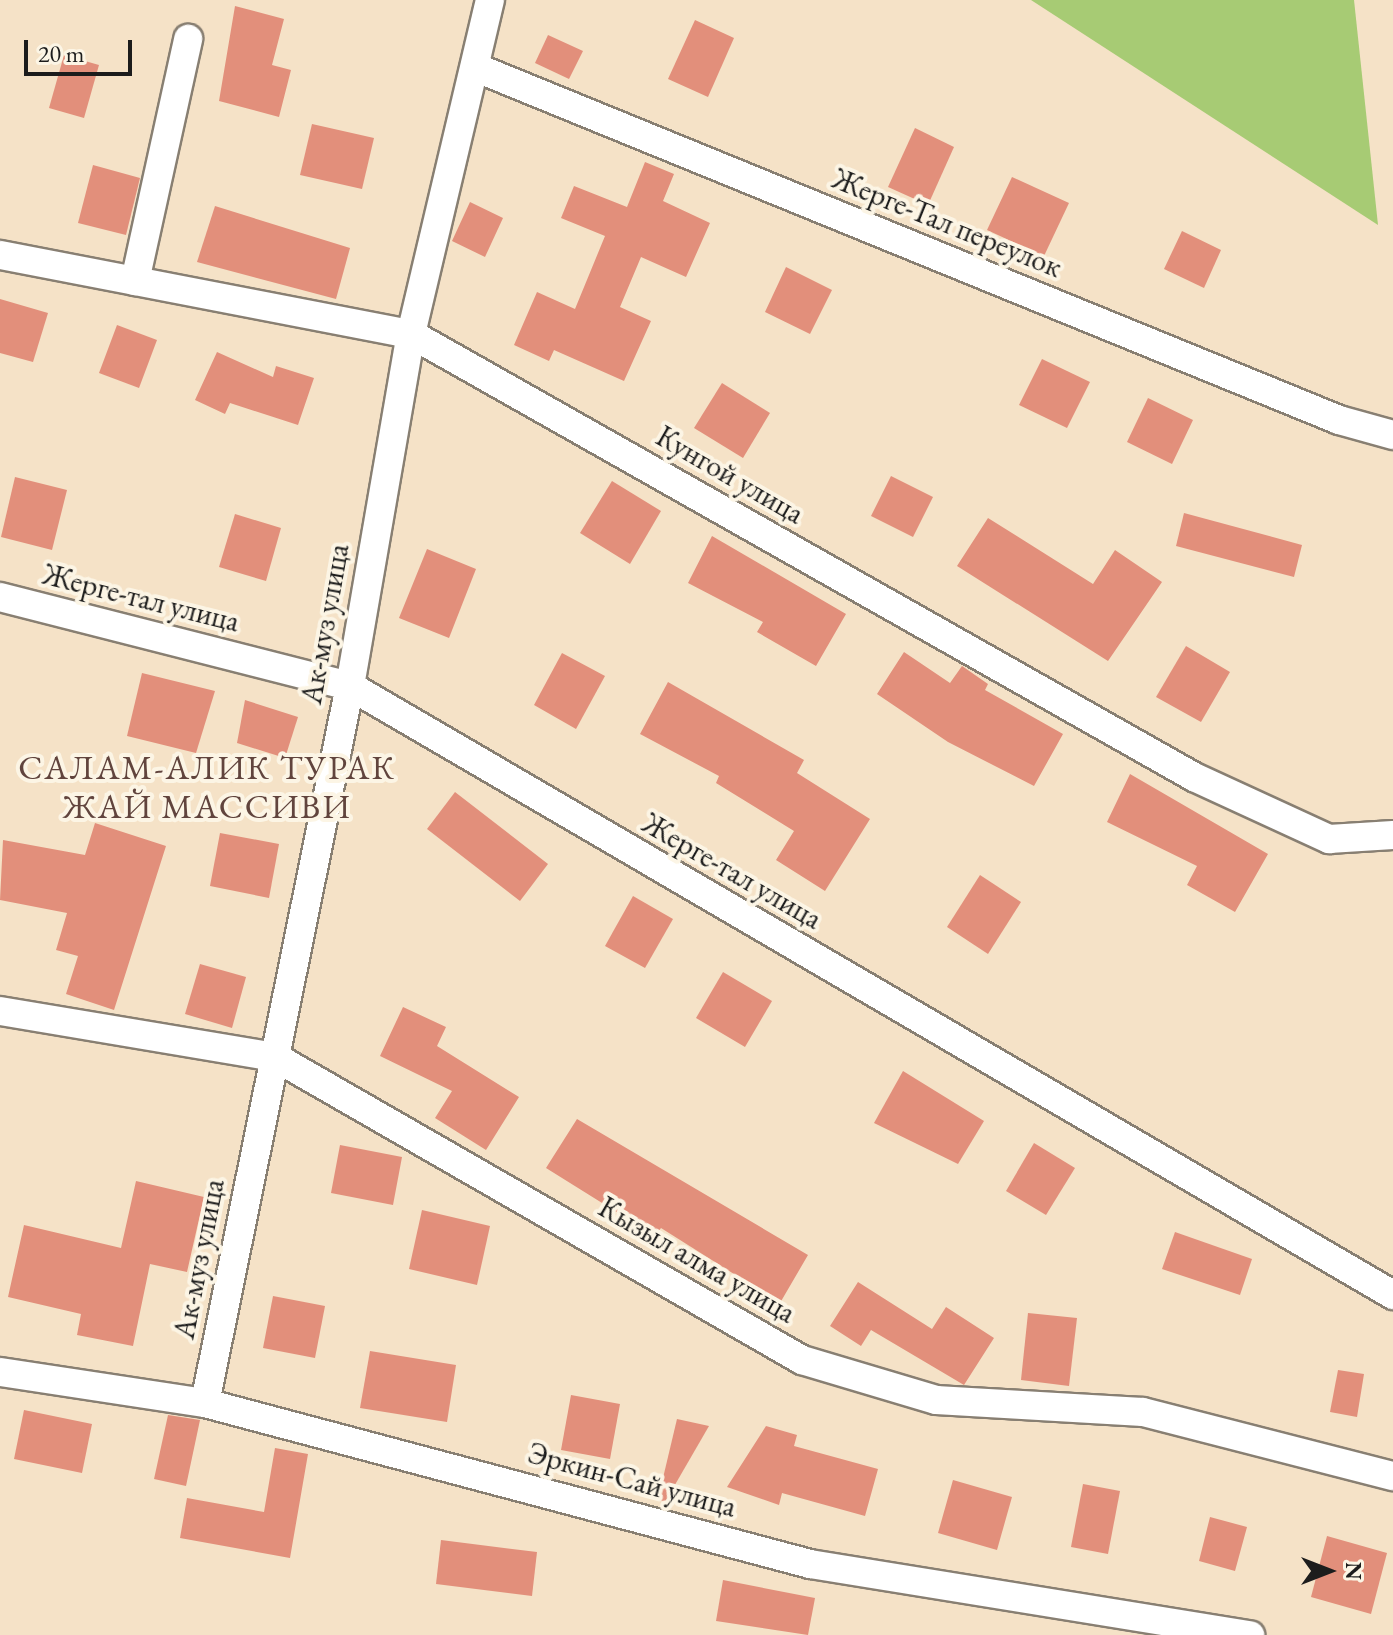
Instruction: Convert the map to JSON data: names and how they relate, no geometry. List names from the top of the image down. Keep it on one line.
{"streets":{"street":["Жерге-Тал переулок","Кунгой улица","Жерге-тал улица","Ак-муз улица","Кызыл алма улица","Эркин-Сай улица"]},"crossings":[["Жерге-Тал переулок","Ак-муз улица"],["Кунгой улица","Ак-муз улица"],["Жерге-тал улица","Ак-муз улица"],["Ак-муз улица","Кызыл алма улица"],["Ак-муз улица","Эркин-Сай улица"]],"districts":["САЛАМ-АЛИК ТУРАК ЖАЙ МАССИВИ"],"scale_bar":"20 m","north":"right"}
